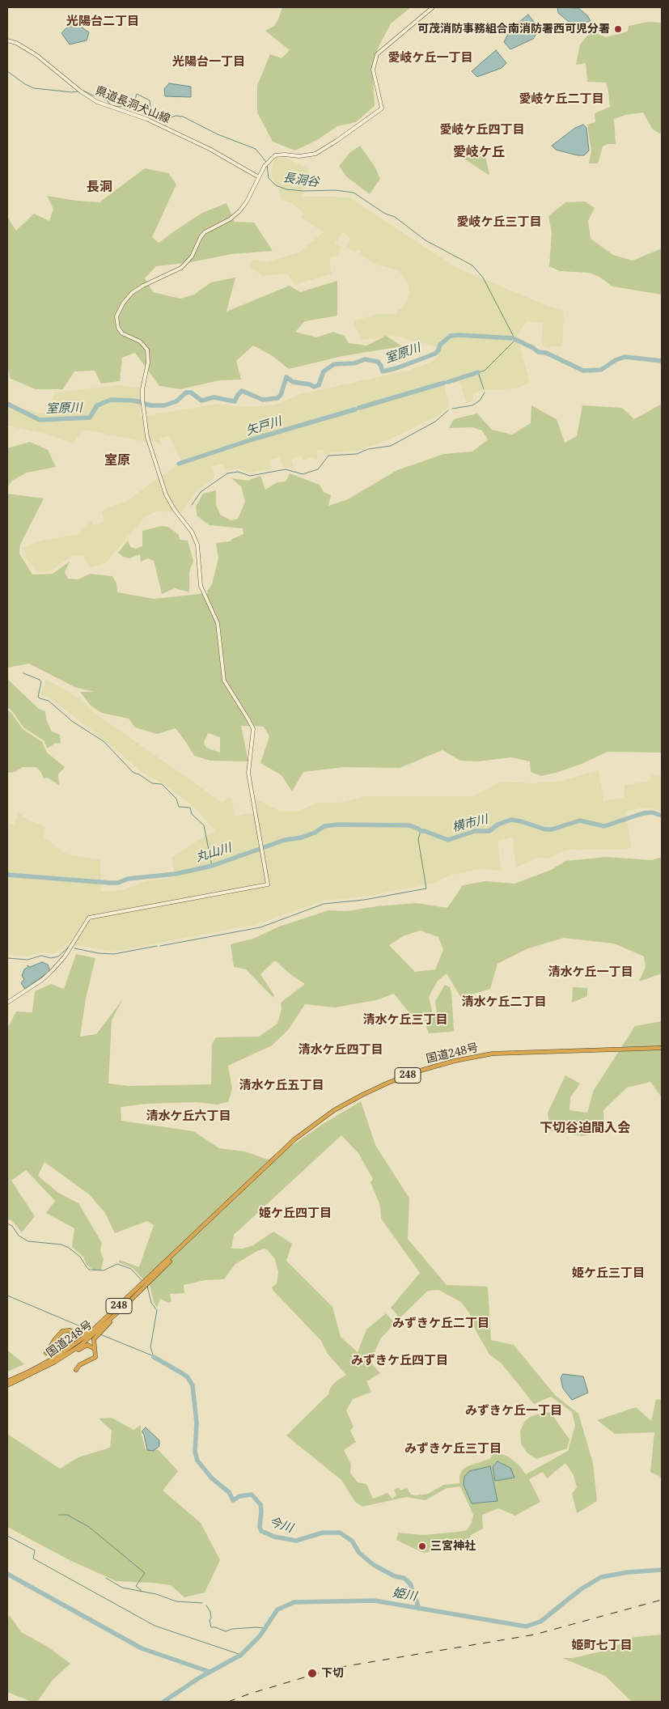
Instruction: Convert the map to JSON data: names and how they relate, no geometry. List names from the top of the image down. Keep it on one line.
{"streets":{"highway":["国道248号","248"],"main road":["県道長洞犬山線"]},"districts":["光陽台二丁目","愛岐ケ丘一丁目","光陽台一丁目","愛岐ケ丘二丁目","愛岐ケ丘四丁目","愛岐ケ丘","長洞","愛岐ケ丘三丁目","室原","清水ケ丘一丁目","清水ケ丘二丁目","清水ケ丘三丁目","清水ケ丘四丁目","清水ケ丘五丁目","清水ケ丘六丁目","下切谷迫間入会","姫ケ丘四丁目","姫ケ丘三丁目","みずきケ丘二丁目","みずきケ丘四丁目","みずきケ丘一丁目","みずきケ丘三丁目","姫町七丁目"],"water":["長洞谷","室原川","矢戸川","横市川","丸山川","今川","姫川"],"places":["可茂消防事務組合南消防署西可児分署","三宮神社","下切"]}
